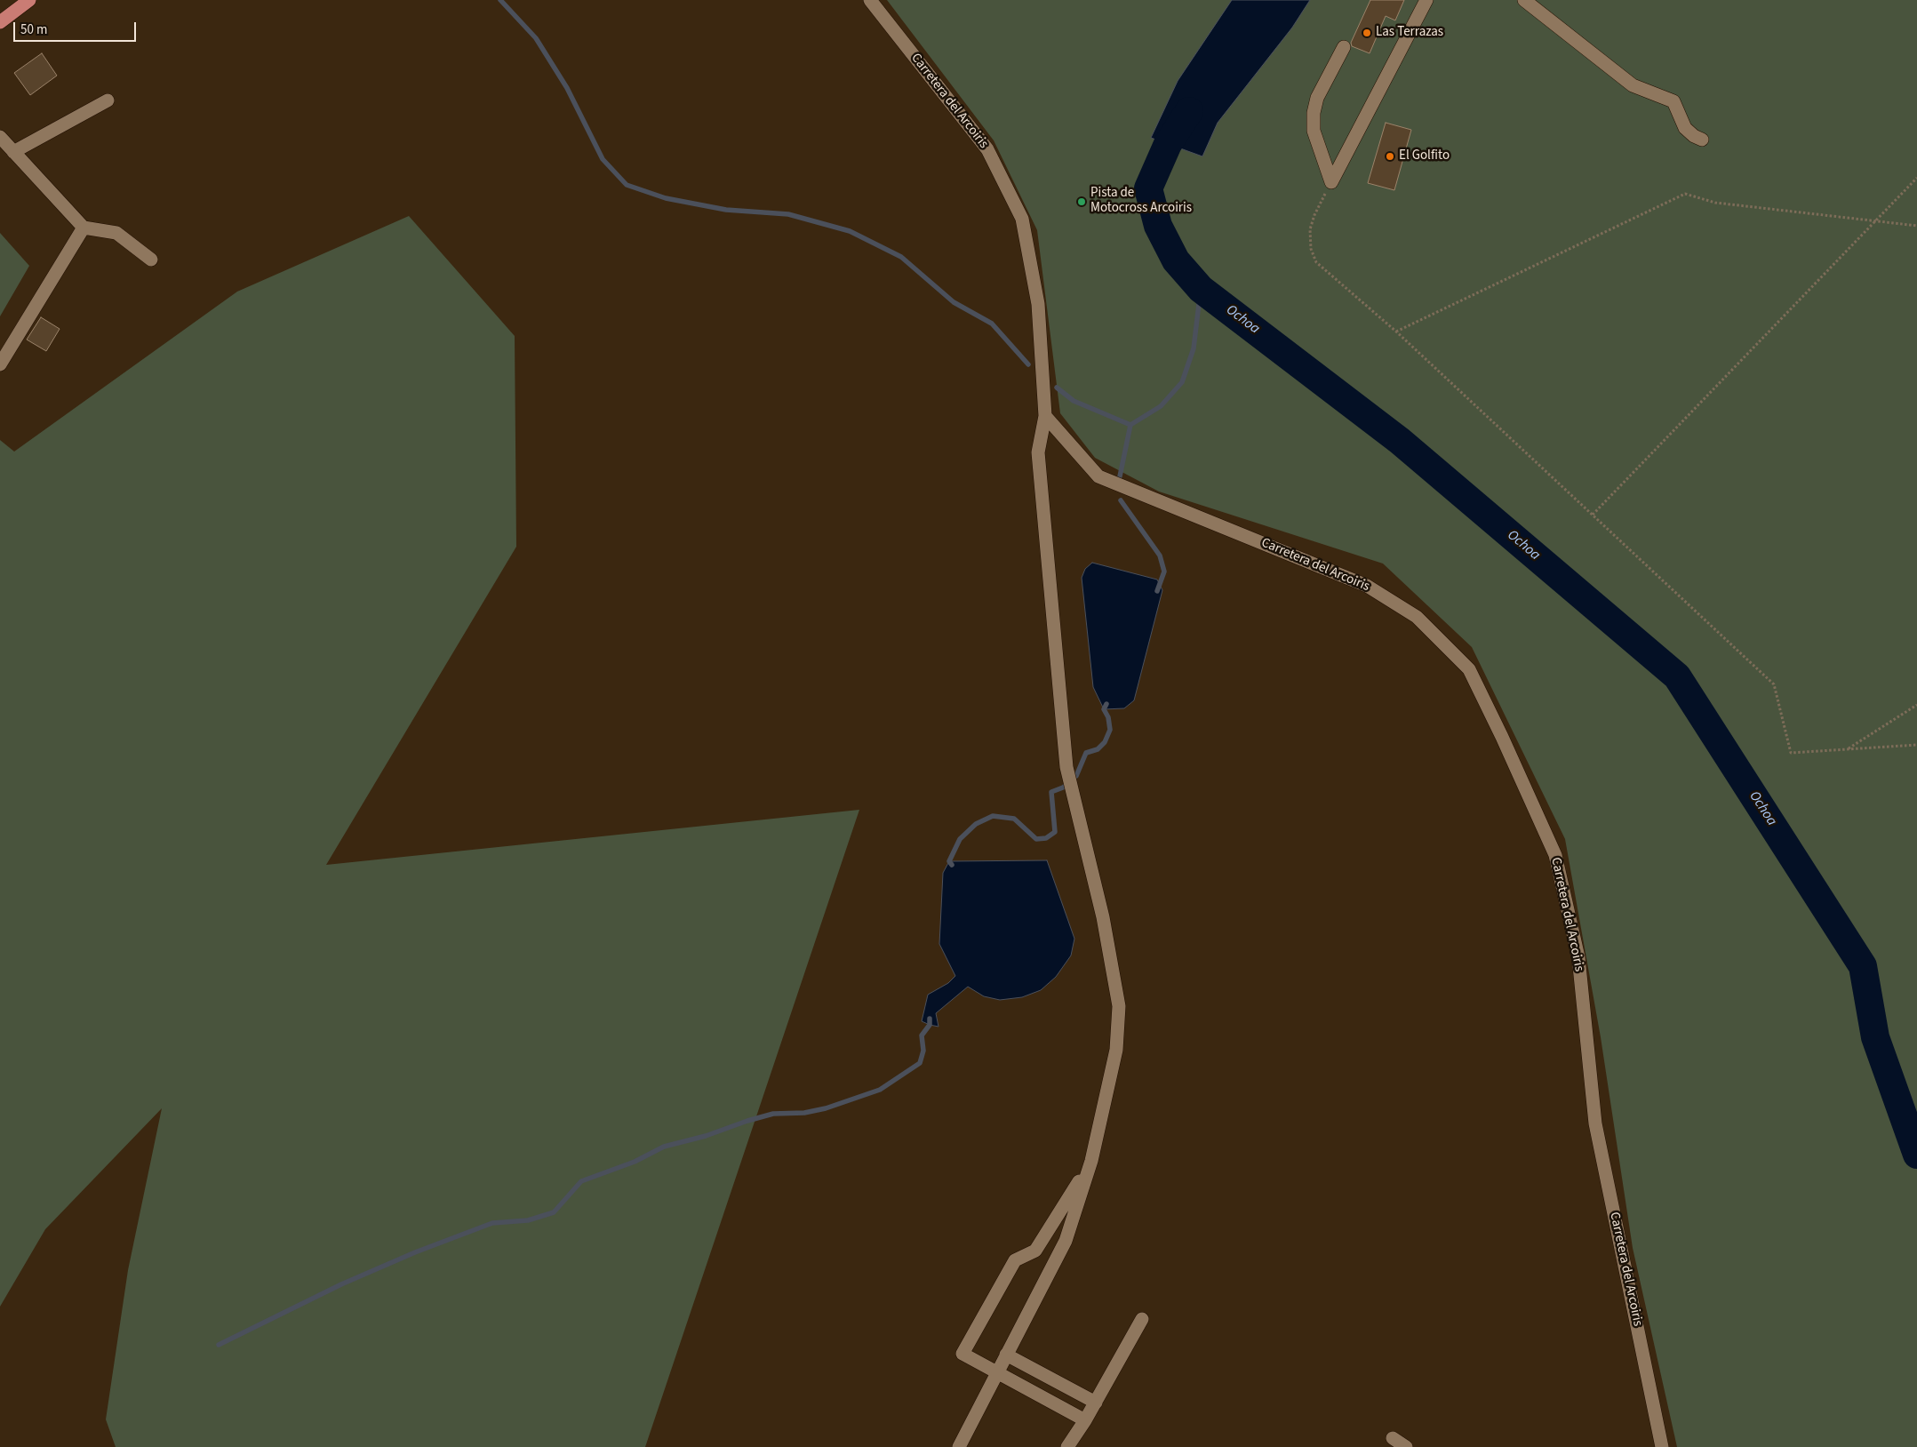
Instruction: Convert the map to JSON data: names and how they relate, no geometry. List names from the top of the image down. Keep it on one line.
{"streets":{"street":["Carretera del Arcoiris"]},"water":["Ochoa"],"places":["Las Terrazas","El Golfito","Pista de Motocross Arcoiris"],"scale_bar":"50 m"}
